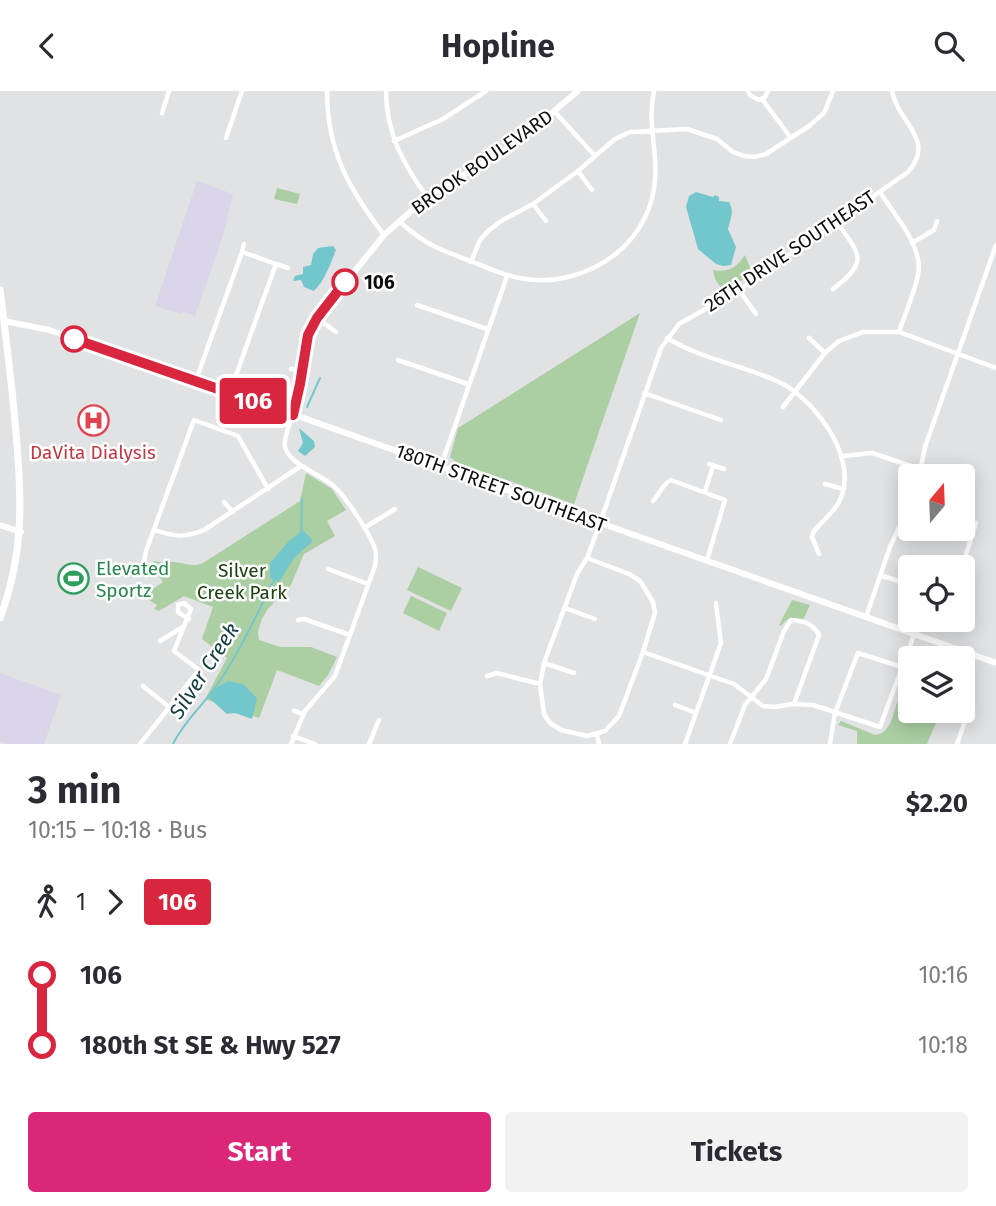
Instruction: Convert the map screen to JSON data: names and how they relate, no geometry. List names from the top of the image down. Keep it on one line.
{"streets":{"street":["BROOK BOULEVARD","26TH DRIVE SOUTHEAST","180TH STREET SOUTHEAST"]},"crossings":[["BROOK BOULEVARD","180TH STREET SOUTHEAST"]],"water":["Silver Creek"],"parks":["Silver Creek Park"],"places":{"other":["106"],"hospital":["DaVita Dialysis"],"sports":["Elevated Sportz"]},"lines":["bus line 106"],"north":"top","page":{"header":"Hopline","on_map":"106","heading":["3 min","10:15 – 10:18 · Bus","$2.20"],"legs":["1","106"],"list":[{"name":"106","value":"10:16"},{"name":"180th St SE & Hwy 527","value":"10:18"}],"buttons":["Start","Tickets"]}}
